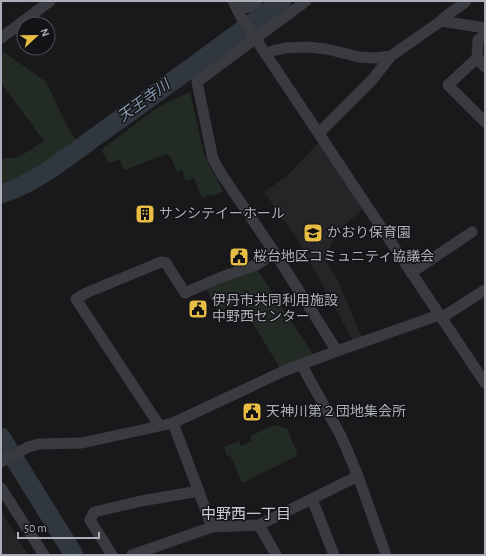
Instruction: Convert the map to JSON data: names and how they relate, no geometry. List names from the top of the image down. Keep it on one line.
{"districts":["中野西一丁目"],"water":["天王寺川"],"places":{"building":["サンシテイーホール"],"school or university":["かおり保育園"],"public building":["桜台地区コミュニティ協議会","伊丹市共同利用施設 中野西センター","天神川第２団地集会所"]},"scale_bar":"50 m","north":"right"}
